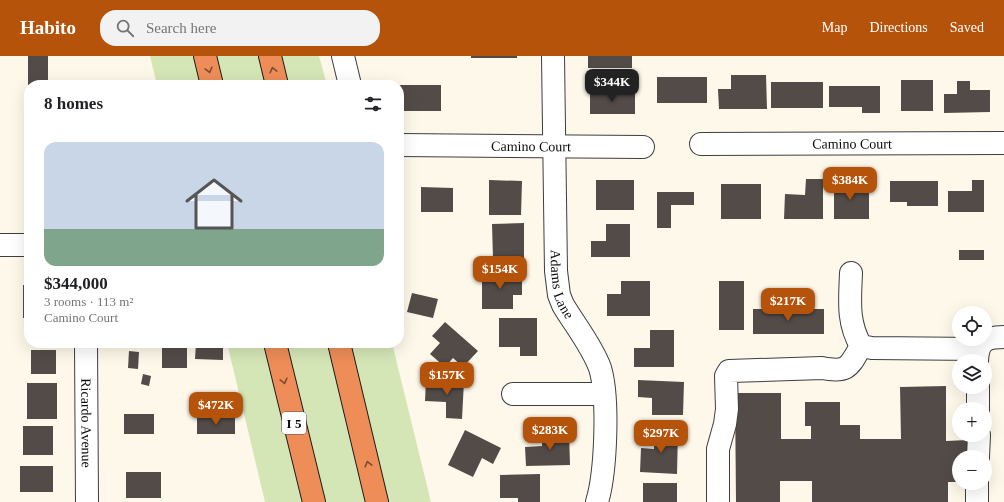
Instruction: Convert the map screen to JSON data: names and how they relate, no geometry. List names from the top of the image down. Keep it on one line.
{"streets":{"highway":["I 5"],"street":["Camino Court","Adams Lane","Ricardo Avenue"]},"crossings":[["Camino Court","Adams Lane"]],"page":{"header":"Habito","search":"Search here","nav":["Map","Directions","Saved"],"price":["$344K","$384K","$154K","$217K","$157K","$472K","$283K","$297K"],"heading":"8 homes","list":[{"name":"$344,000","note":"3 rooms · 113 m² · Camino Court"}],"map_buttons":["+","−"]}}
